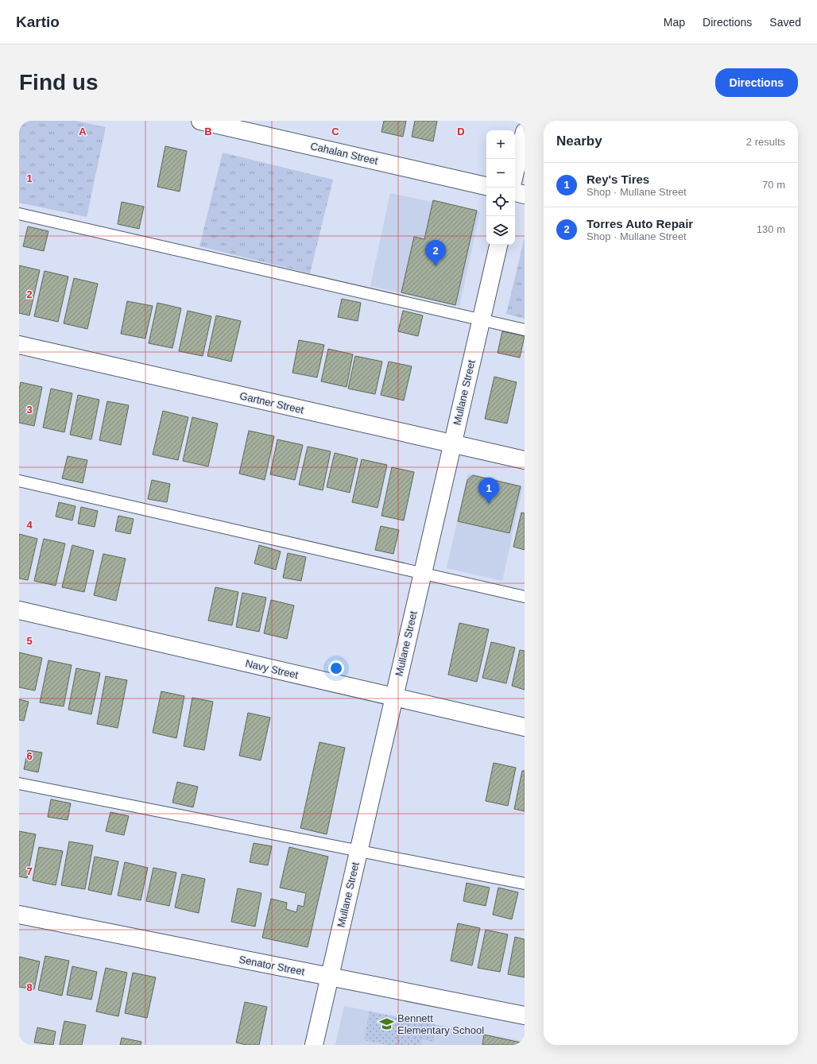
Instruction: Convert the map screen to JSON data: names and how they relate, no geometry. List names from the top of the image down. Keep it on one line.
{"streets":{"street":["Cahalan Street","Mullane Street","Gartner Street","Navy Street","Senator Street"]},"crossings":[["Mullane Street","Gartner Street"],["Mullane Street","Navy Street"],["Mullane Street","Senator Street"]],"places":{"school or university":["Bennett Elementary School"]},"page":{"header":"Kartio","nav":["Map","Directions","Saved"],"buttons":"Directions","title":"Find us","heading":["Nearby","2 results"],"map_buttons":["+","−"],"list":[{"mark":"1","name":"Rey's Tires","note":"Shop · Mullane Street","value":"70 m"},{"mark":"2","name":"Torres Auto Repair","note":"Shop · Mullane Street","value":"130 m"}],"pins":["2","1"]},"grid":{"columns":["A","B","C","D"],"rows":["1","2","3","4","5","6","7","8"]}}
